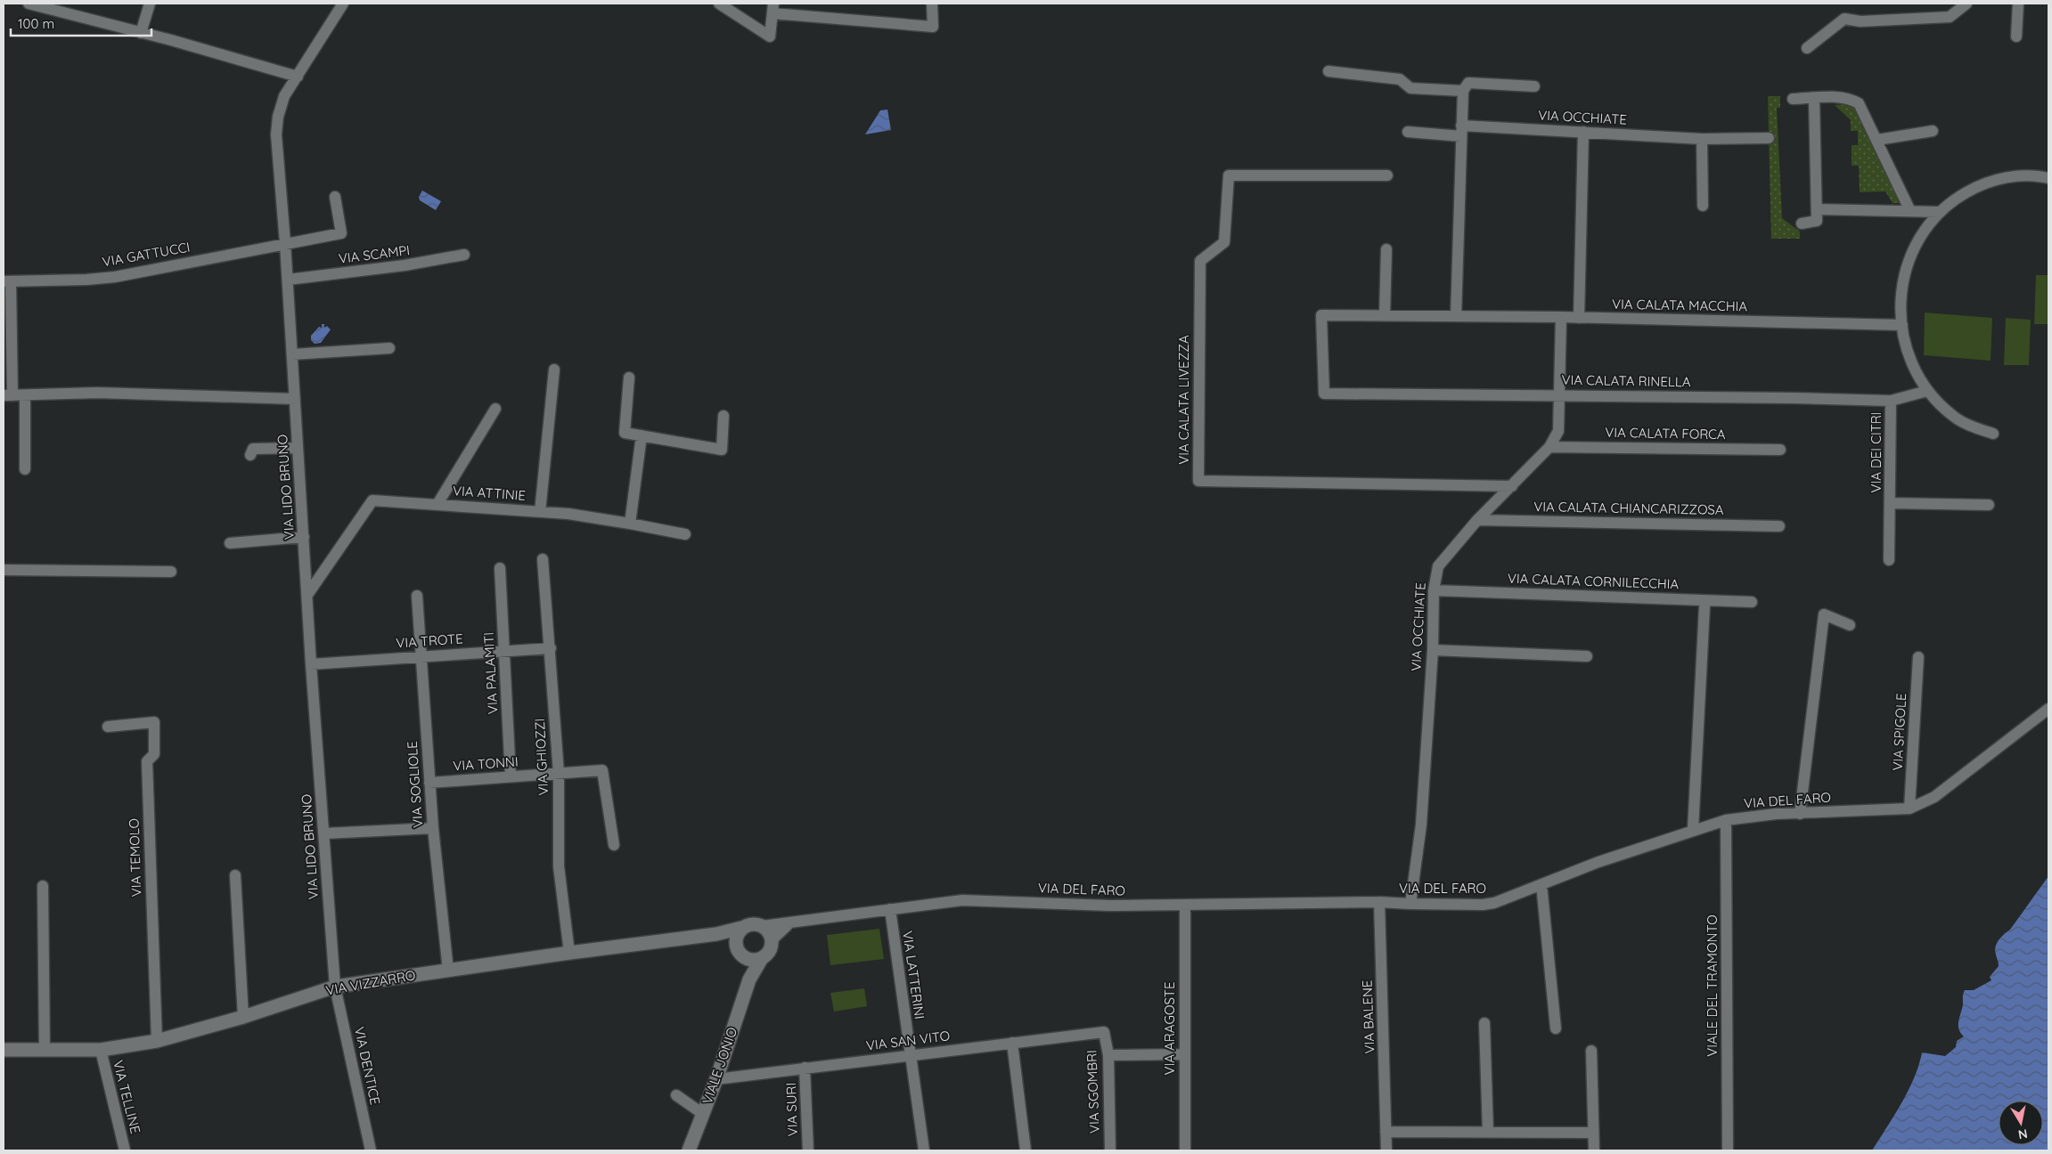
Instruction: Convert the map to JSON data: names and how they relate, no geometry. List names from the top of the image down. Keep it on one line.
{"streets":{"street":["VIA OCCHIATE","VIA GATTUCCI","VIA SCAMPI","VIA CALATA MACCHIA","VIA CALATA RINELLA","VIA CALATA LIVEZZA","VIA CALATA FORCA","VIA DEI CITRI","VIA LIDO BRUNO","VIA ATTINIE","VIA CALATA CHIANCARIZZOSA","VIA CALATA CORNILECCHIA","VIA TROTE","VIA PALAMITI","VIA SPIGOLE","VIA GHIOZZI","VIA TONNI","VIA SOGLIOLE","VIA DEL FARO","VIA TEMOLO","VIA LATTERINI","VIA VIZZARRO","VIALE DEL TRAMONTO","VIA BALENE","VIA ARAGOSTE","VIA SAN VITO","VIA DENTICE","VIALE JONIO","VIA SGOMBRI","VIA TELLINE","VIA SURI"]},"crossings":[["VIA OCCHIATE","VIA CALATA MACCHIA"],["VIA OCCHIATE","VIA CALATA RINELLA"],["VIA OCCHIATE","VIA CALATA LIVEZZA"],["VIA OCCHIATE","VIA CALATA FORCA"],["VIA OCCHIATE","VIA CALATA CHIANCARIZZOSA"],["VIA OCCHIATE","VIA CALATA CORNILECCHIA"],["VIA OCCHIATE","VIA DEL FARO"],["VIA GATTUCCI","VIA LIDO BRUNO"],["VIA SCAMPI","VIA LIDO BRUNO"],["VIA CALATA MACCHIA","VIA CALATA RINELLA"],["VIA CALATA RINELLA","VIA DEI CITRI"],["VIA LIDO BRUNO","VIA ATTINIE"],["VIA LIDO BRUNO","VIA TROTE"],["VIA LIDO BRUNO","VIA VIZZARRO"],["VIA LIDO BRUNO","VIA DENTICE"],["VIA TROTE","VIA PALAMITI"],["VIA TROTE","VIA GHIOZZI"],["VIA TROTE","VIA SOGLIOLE"],["VIA PALAMITI","VIA TONNI"],["VIA SPIGOLE","VIA DEL FARO"],["VIA GHIOZZI","VIA TONNI"],["VIA GHIOZZI","VIA VIZZARRO"],["VIA TONNI","VIA SOGLIOLE"],["VIA SOGLIOLE","VIA VIZZARRO"],["VIA DEL FARO","VIA LATTERINI"],["VIA DEL FARO","VIA VIZZARRO"],["VIA DEL FARO","VIALE DEL TRAMONTO"],["VIA DEL FARO","VIA BALENE"],["VIA DEL FARO","VIA ARAGOSTE"],["VIA DEL FARO","VIALE JONIO"],["VIA TEMOLO","VIA VIZZARRO"],["VIA LATTERINI","VIA SAN VITO"],["VIA VIZZARRO","VIA DENTICE"],["VIA VIZZARRO","VIALE JONIO"],["VIA VIZZARRO","VIA TELLINE"],["VIA SAN VITO","VIALE JONIO"],["VIA SAN VITO","VIA SGOMBRI"],["VIA SAN VITO","VIA SURI"]],"scale_bar":"100 m","north":"bottom"}
